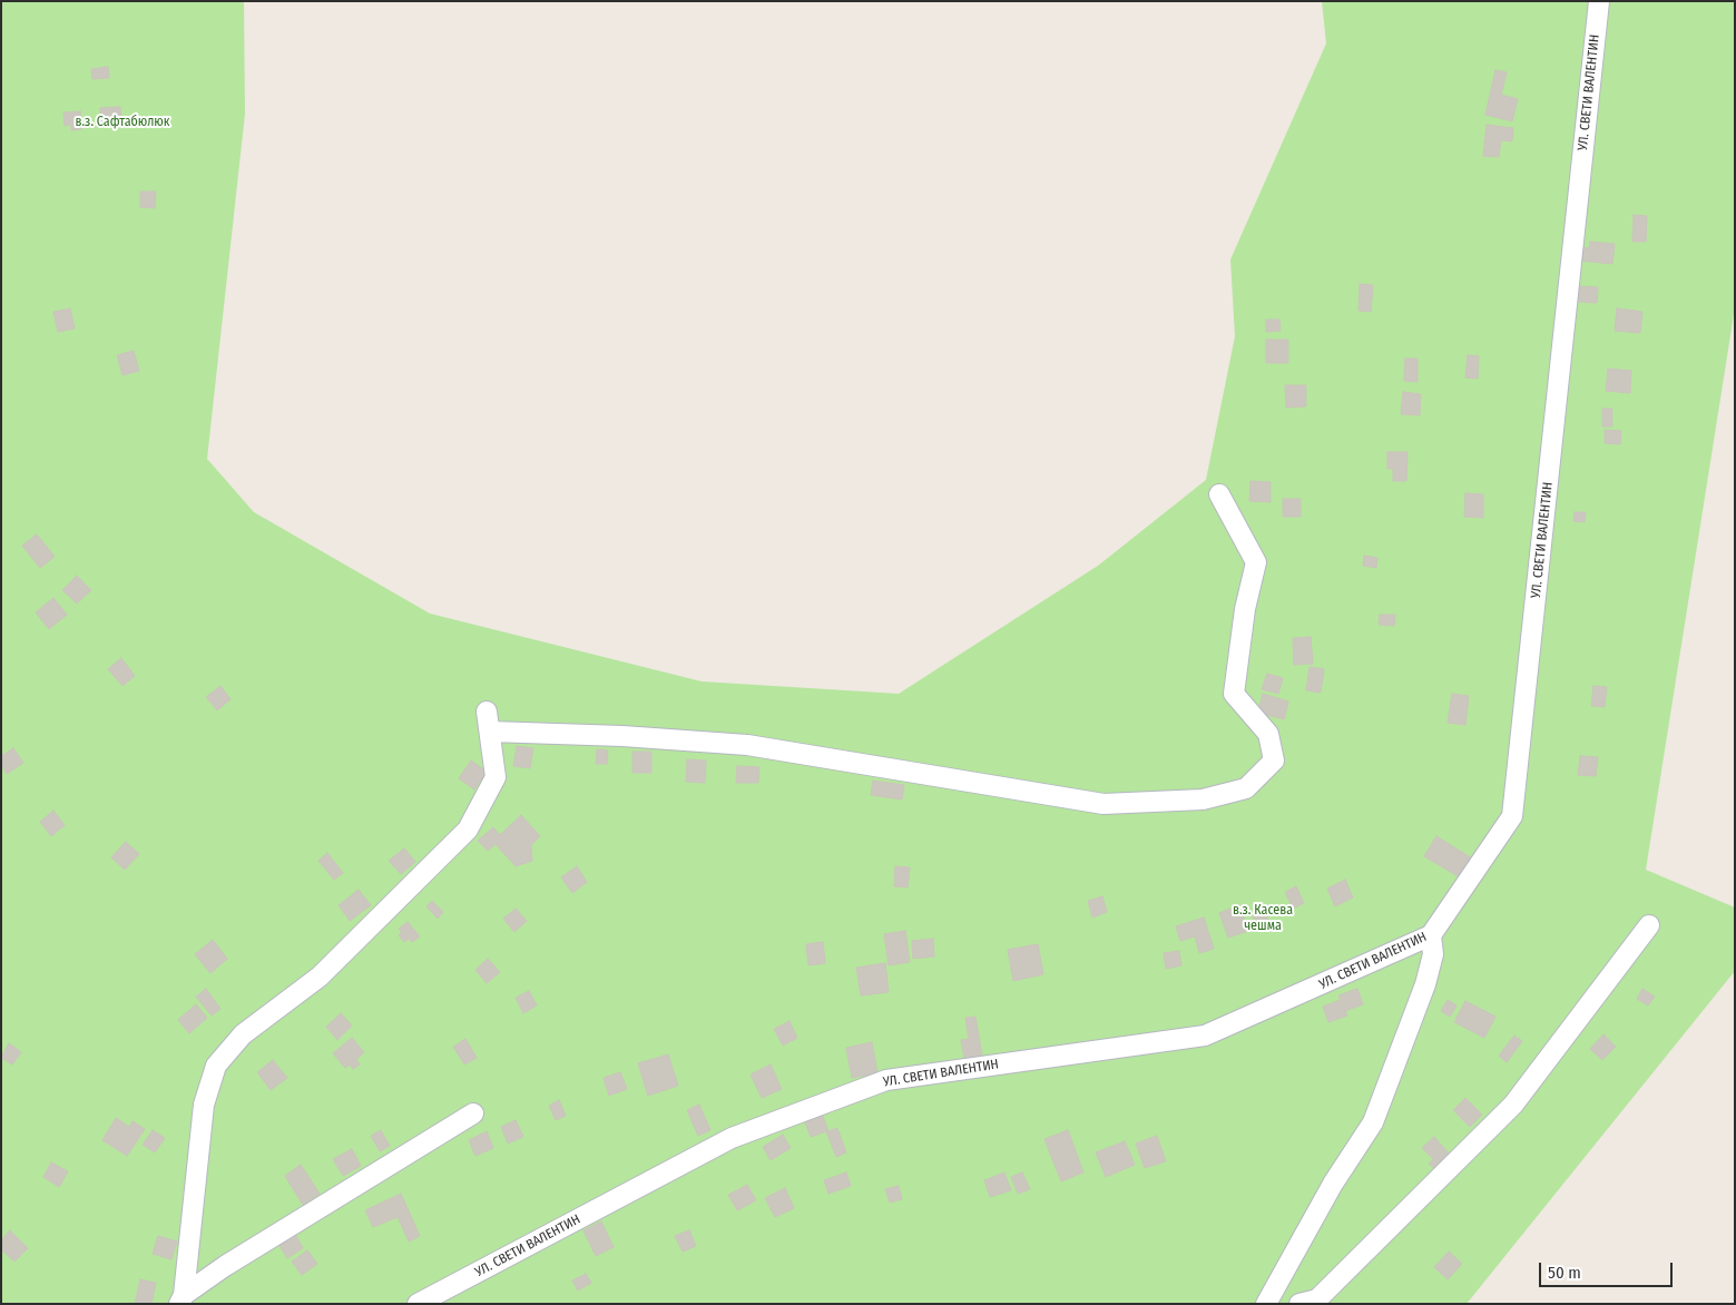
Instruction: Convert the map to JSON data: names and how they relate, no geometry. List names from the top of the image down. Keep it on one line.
{"streets":{"street":["УЛ. СВЕТИ ВАЛЕНТИН"]},"parks":["в.з. Сафтабюлюк","в.з. Касева чешма"],"scale_bar":"50 m"}
